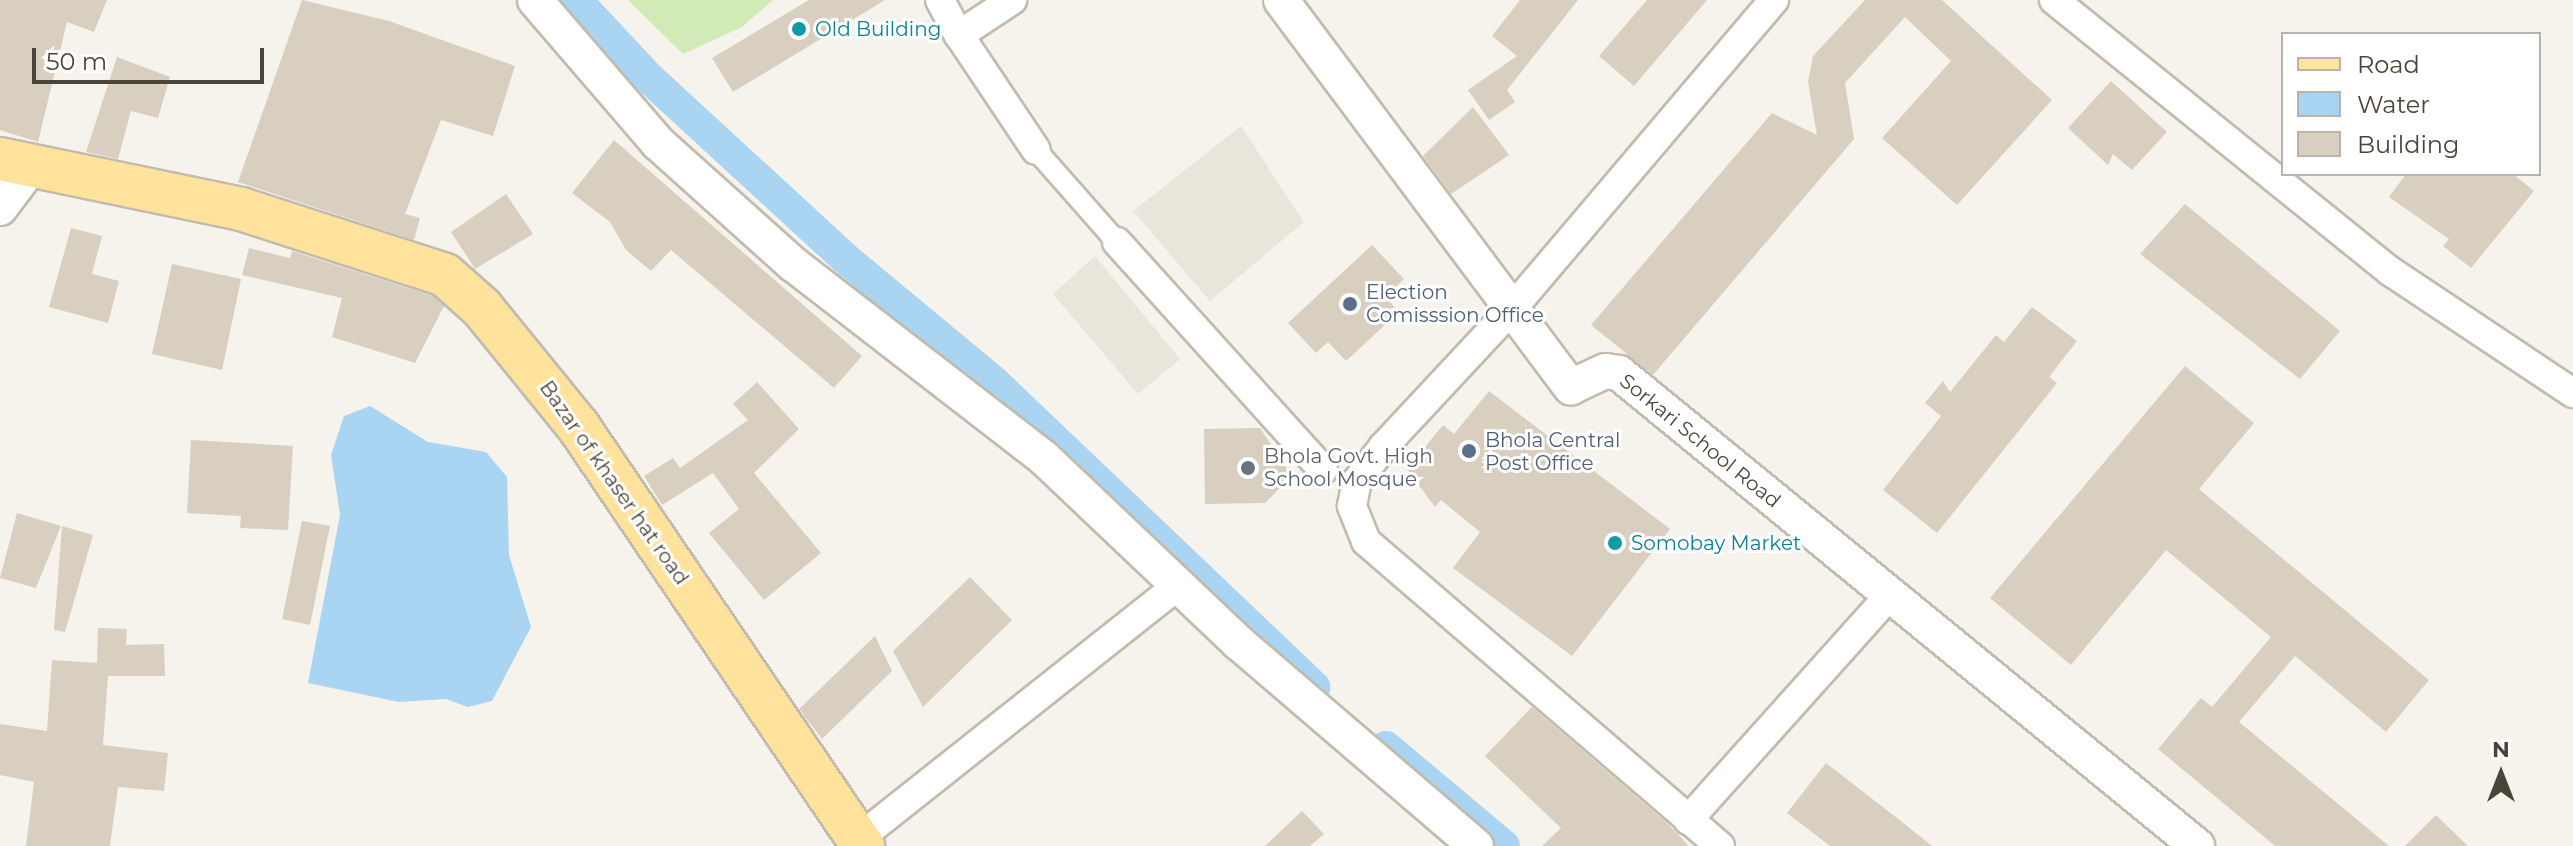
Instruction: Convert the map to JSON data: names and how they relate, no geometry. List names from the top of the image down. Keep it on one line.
{"streets":{"main road":["Bazar of khaser hat road"],"street":["Sorkari School Road"]},"places":["Old Building","Election Comisssion Office","Bhola Central Post Office","Bhola Govt. High School Mosque","Somobay Market"],"legend":["Road","Water","Building"],"scale_bar":"50 m","north":"top"}
